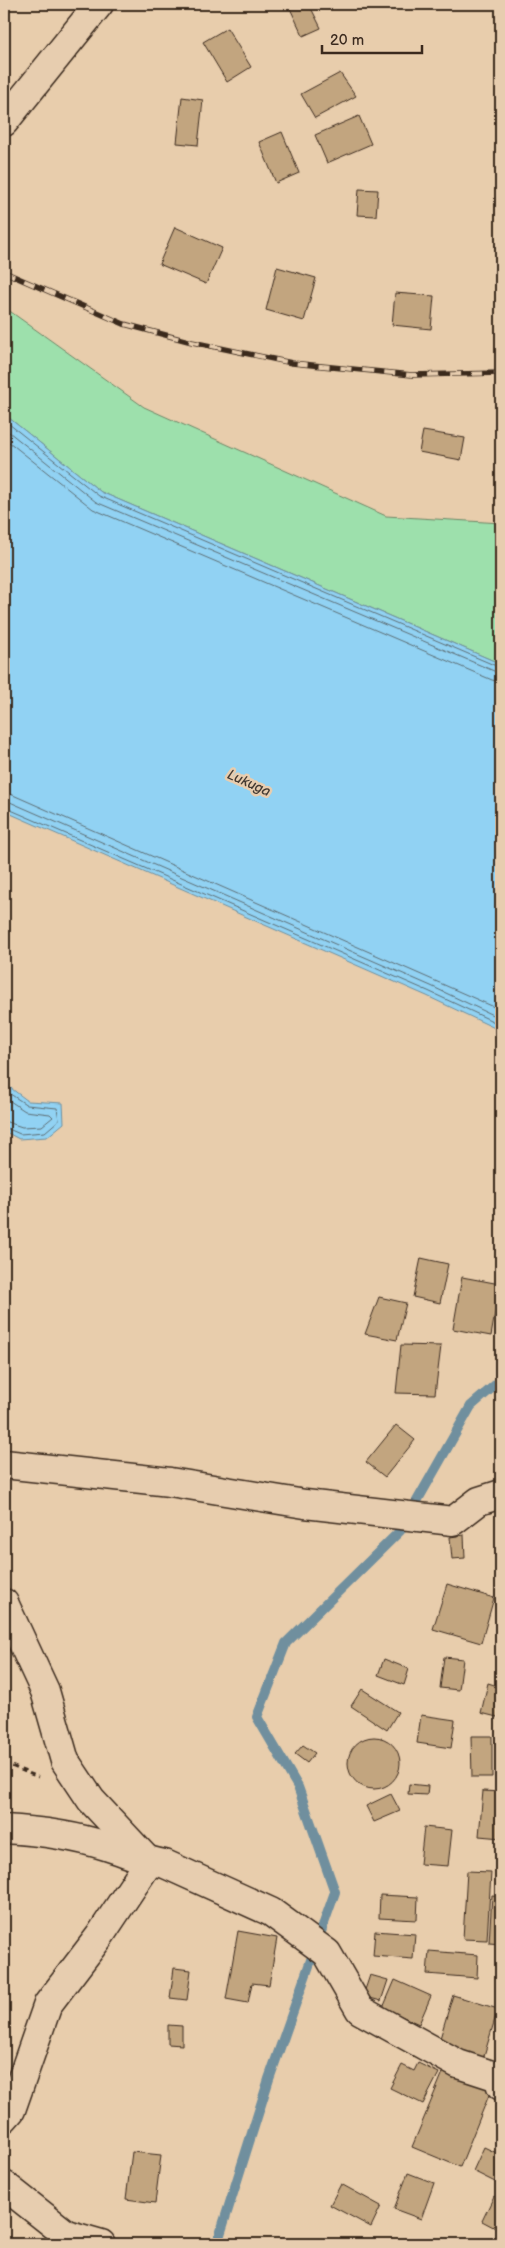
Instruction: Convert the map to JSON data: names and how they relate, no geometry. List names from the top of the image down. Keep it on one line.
{"water":["Lukuga"],"scale_bar":"20 m"}
